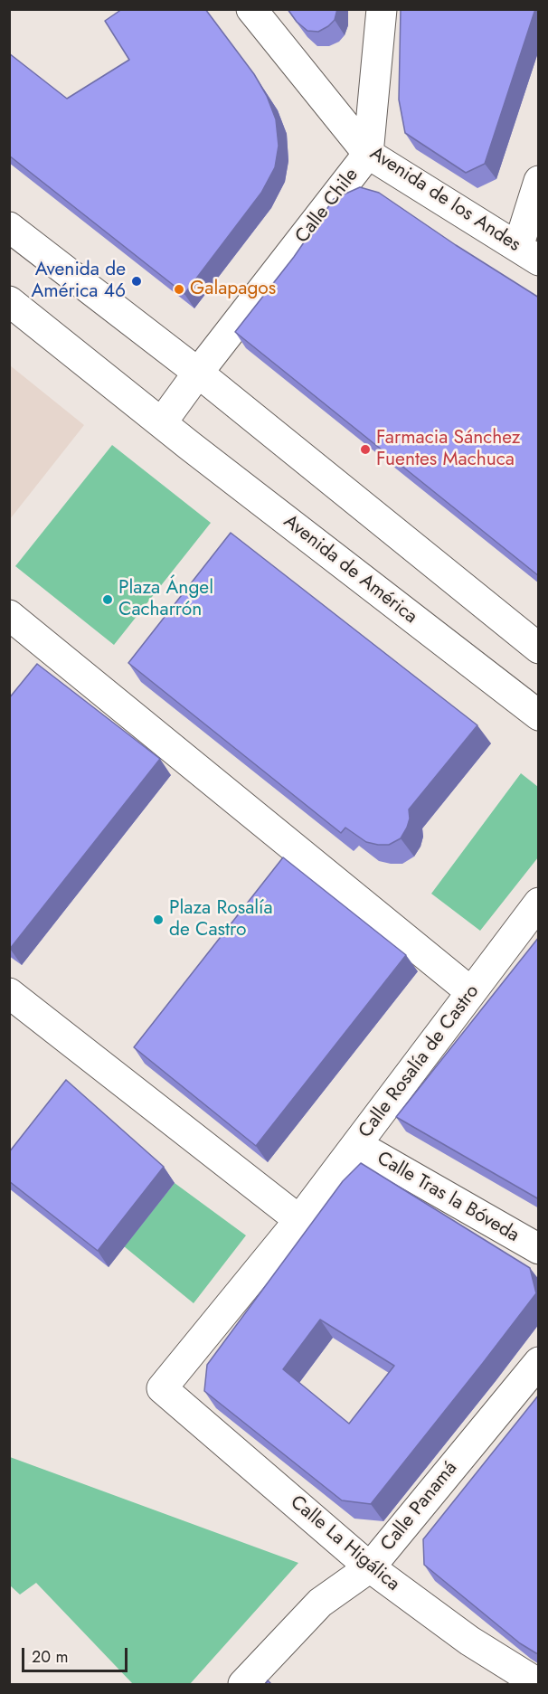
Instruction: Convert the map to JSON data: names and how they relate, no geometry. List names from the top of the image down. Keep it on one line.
{"streets":{"street":["Avenida de los Andes","Calle Chile","Avenida de América","Calle Rosalía de Castro","Calle Tras la Bóveda","Calle Panamá","Calle La Higálica"]},"crossings":[["Avenida de los Andes","Calle Chile"],["Calle Rosalía de Castro","Calle Tras la Bóveda"],["Calle Rosalía de Castro","Calle La Higálica"],["Calle Panamá","Calle La Higálica"]],"places":["Avenida de América 46","Galapagos","Farmacia Sánchez Fuentes Machuca","Plaza Ángel Cacharrón","Plaza Rosalía de Castro"],"scale_bar":"20 m"}
